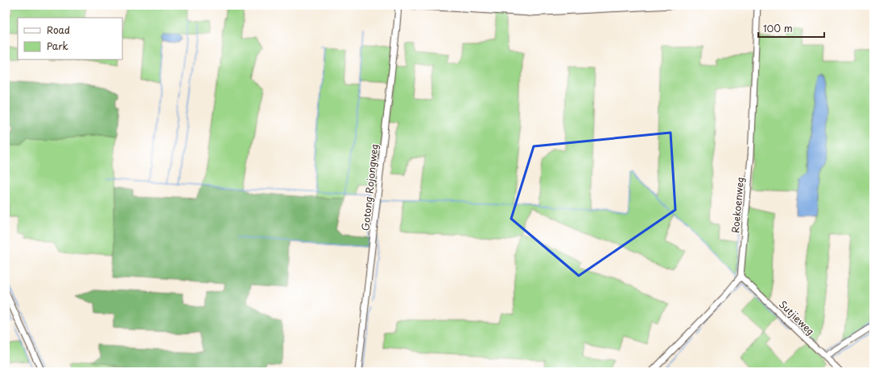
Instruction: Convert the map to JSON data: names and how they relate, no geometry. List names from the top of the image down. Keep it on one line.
{"streets":{"street":["Gotong Rojongweg","Roekoenweg","Sutjieweg"]},"crossings":[["Roekoenweg","Sutjieweg"]],"legend":["Road","Park"],"scale_bar":"100 m"}
